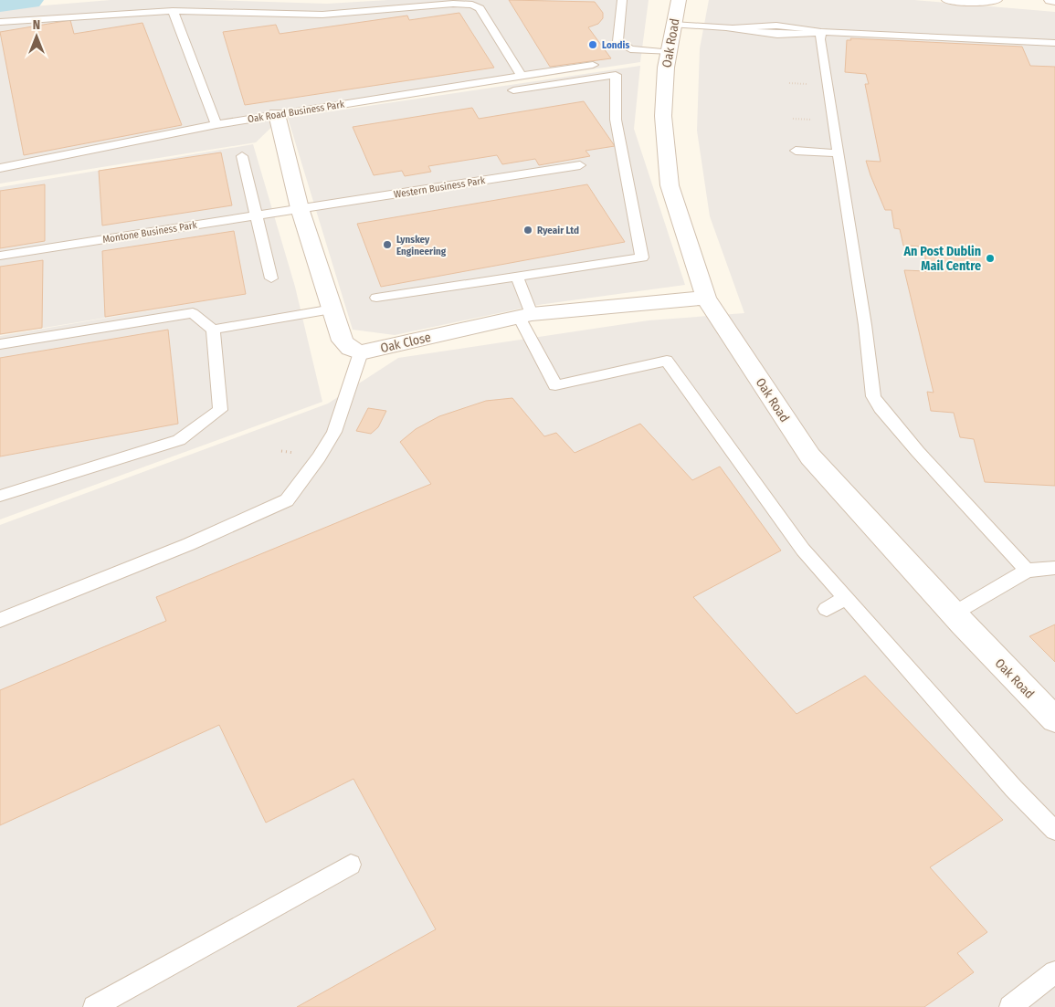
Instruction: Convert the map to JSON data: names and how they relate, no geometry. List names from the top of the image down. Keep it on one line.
{"streets":{"street":["Oak Road","Oak Close"],"lane":["Oak Road Business Park","Western Business Park","Montone Business Park"]},"crossings":[["Oak Road","Oak Close"],["Western Business Park","Montone Business Park"]],"places":["Londis","Ryeair Ltd","Lynskey Engineering","An Post Dublin Mail Centre"],"north":"top"}
